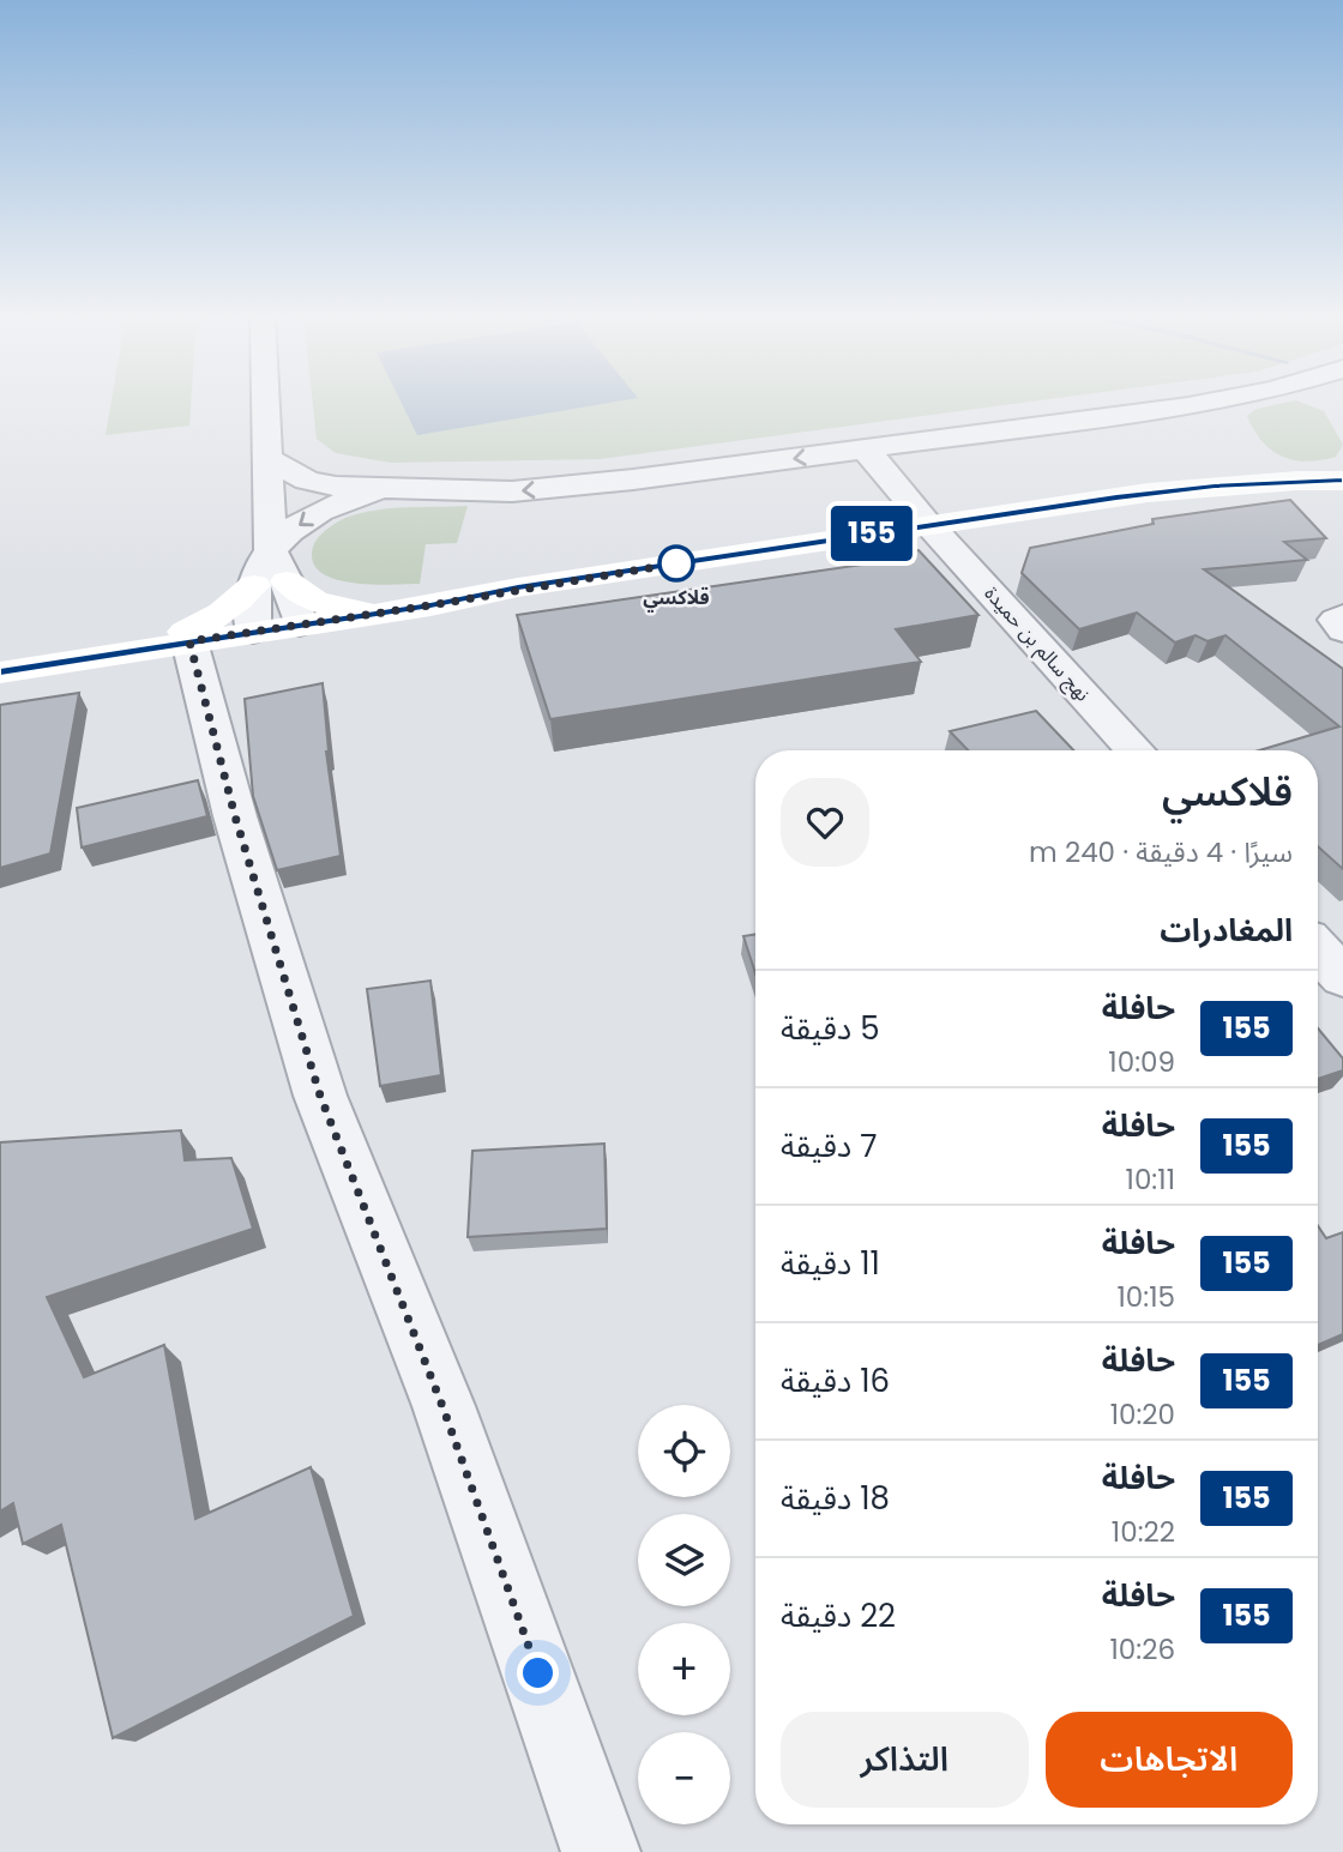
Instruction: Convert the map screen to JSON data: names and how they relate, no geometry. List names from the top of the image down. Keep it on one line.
{"streets":{"street":["نهج سالم بن حميدة"]},"places":["قلاكسي"],"lines":["bus line 155"],"page":{"on_map":"155","heading":[["قلاكسي","سيرًا · 4 دقيقة · 240 m"],"المغادرات"],"list":[{"mark":"155","name":"حافلة","note":"10:09","value":"5 دقيقة"},{"mark":"155","name":"حافلة","note":"10:11","value":"7 دقيقة"},{"mark":"155","name":"حافلة","note":"10:15","value":"11 دقيقة"},{"mark":"155","name":"حافلة","note":"10:20","value":"16 دقيقة"},{"mark":"155","name":"حافلة","note":"10:22","value":"18 دقيقة"},{"mark":"155","name":"حافلة","note":"10:26","value":"22 دقيقة"}],"map_buttons":["+","−"],"buttons":["الاتجاهات","التذاكر"]}}
